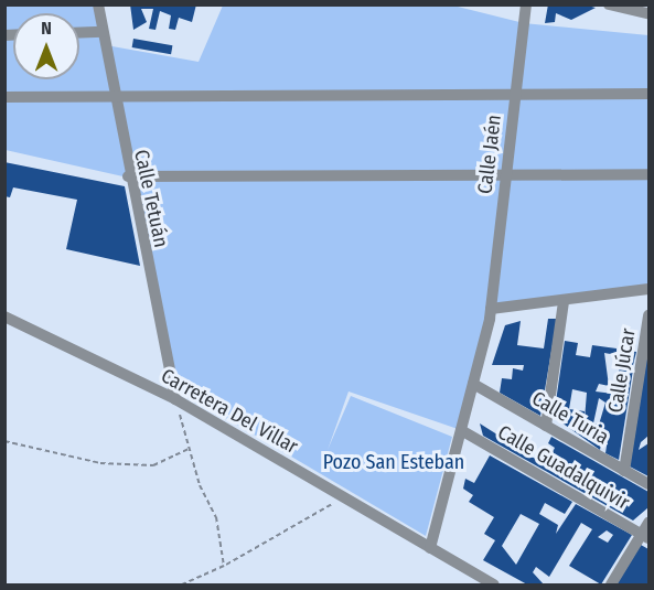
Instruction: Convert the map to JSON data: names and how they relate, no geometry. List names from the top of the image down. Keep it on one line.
{"streets":{"street":["Calle Jaén","Calle Tetuán","Calle Júcar","Carretera Del Villar","Calle Turia","Calle Guadalquivir"]},"crossings":[["Calle Jaén","Carretera Del Villar"],["Calle Jaén","Calle Turia"],["Calle Jaén","Calle Guadalquivir"],["Calle Tetuán","Carretera Del Villar"],["Calle Júcar","Calle Turia"]],"parks":["Pozo San Esteban"],"north":"top"}
